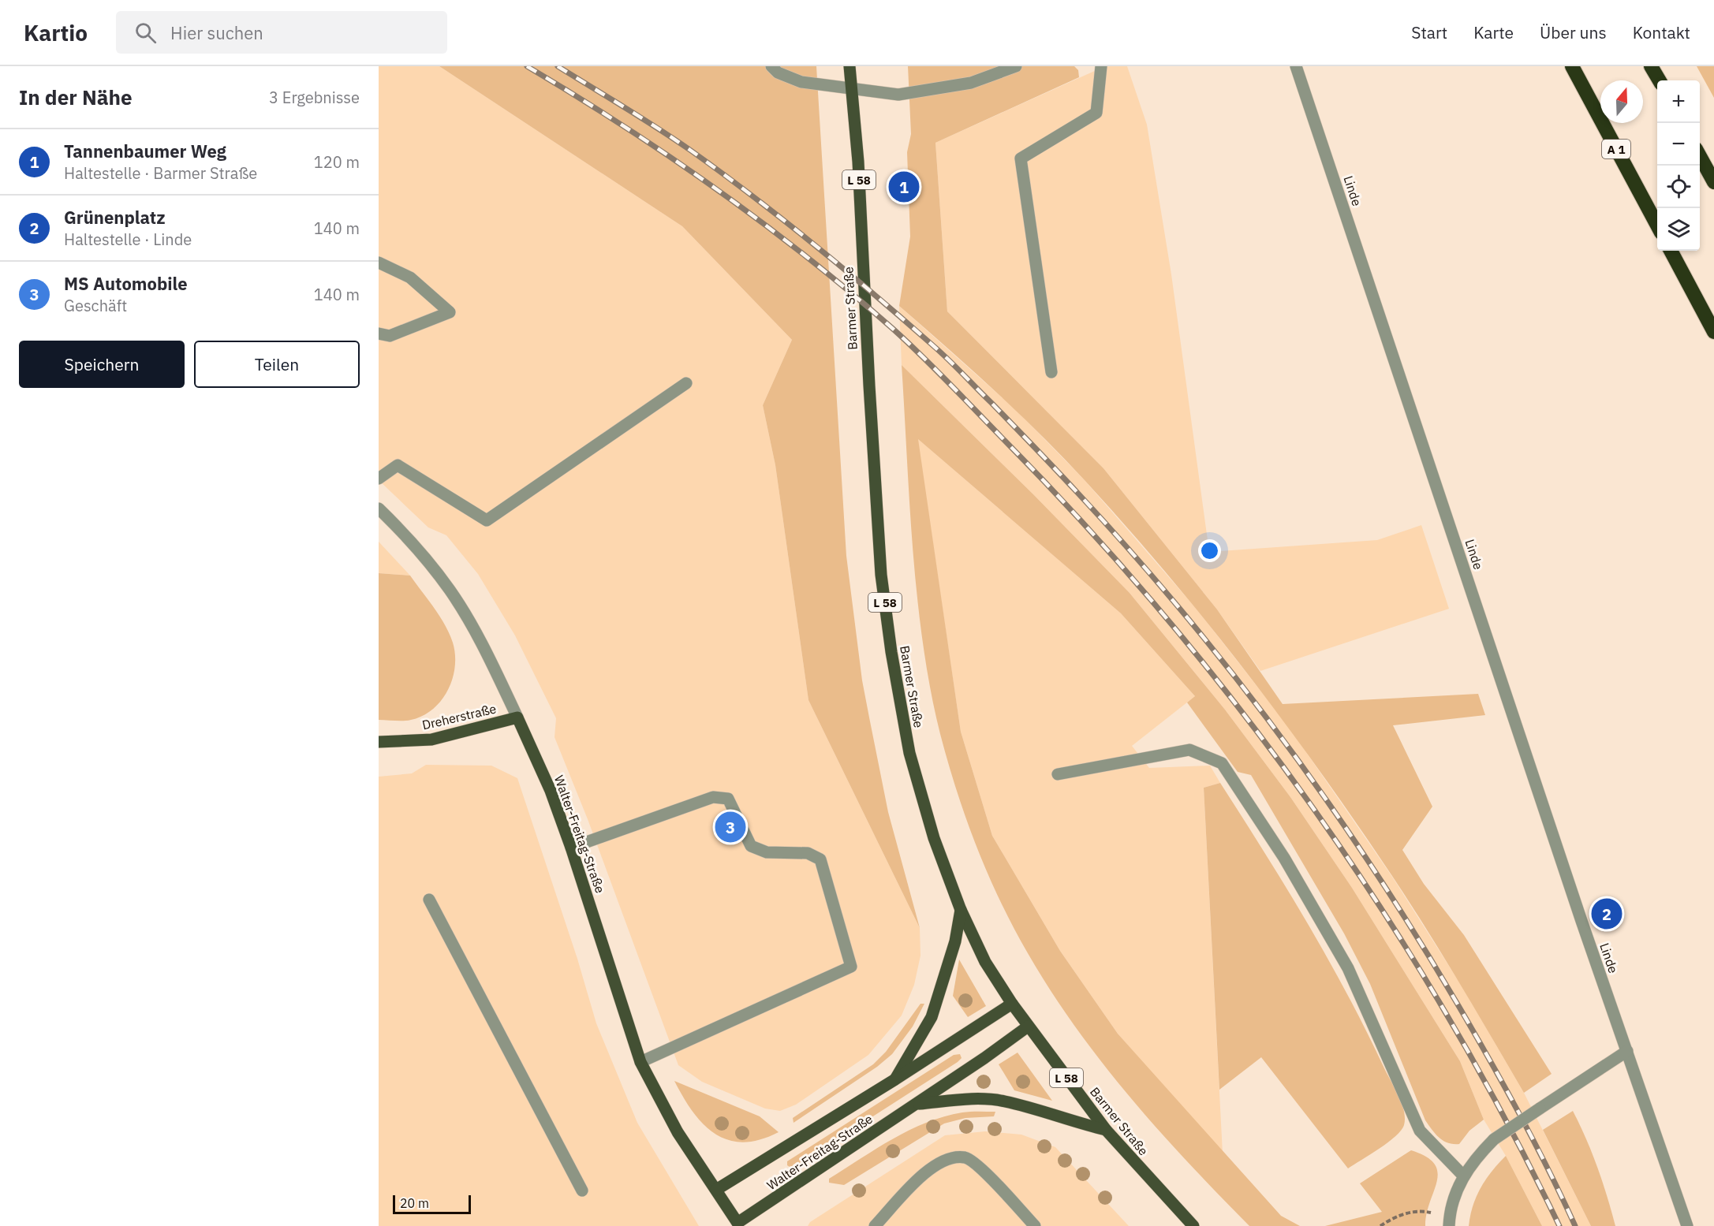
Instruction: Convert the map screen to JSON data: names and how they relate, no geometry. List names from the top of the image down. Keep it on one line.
{"streets":{"highway":["A 1"],"main road":["L 58","Barmer Straße","Dreherstraße","Walter-Freitag-Straße"],"street":["Linde"]},"crossings":[["Barmer Straße","Walter-Freitag-Straße"],["Dreherstraße","Walter-Freitag-Straße"]],"scale_bar":"20 m","north":"top","page":{"header":"Kartio","search":"Hier suchen","nav":["Start","Karte","Über uns","Kontakt"],"heading":["In der Nähe","3 Ergebnisse"],"map_buttons":["+","−"],"list":[{"mark":"1","name":"Tannenbaumer Weg","note":"Haltestelle · Barmer Straße","value":"120 m"},{"mark":"2","name":"Grünenplatz","note":"Haltestelle · Linde","value":"140 m"},{"mark":"3","name":"MS Automobile","note":"Geschäft","value":"140 m"}],"pins":["1","3","2"],"buttons":["Speichern","Teilen"],"scale":"20 m"}}
